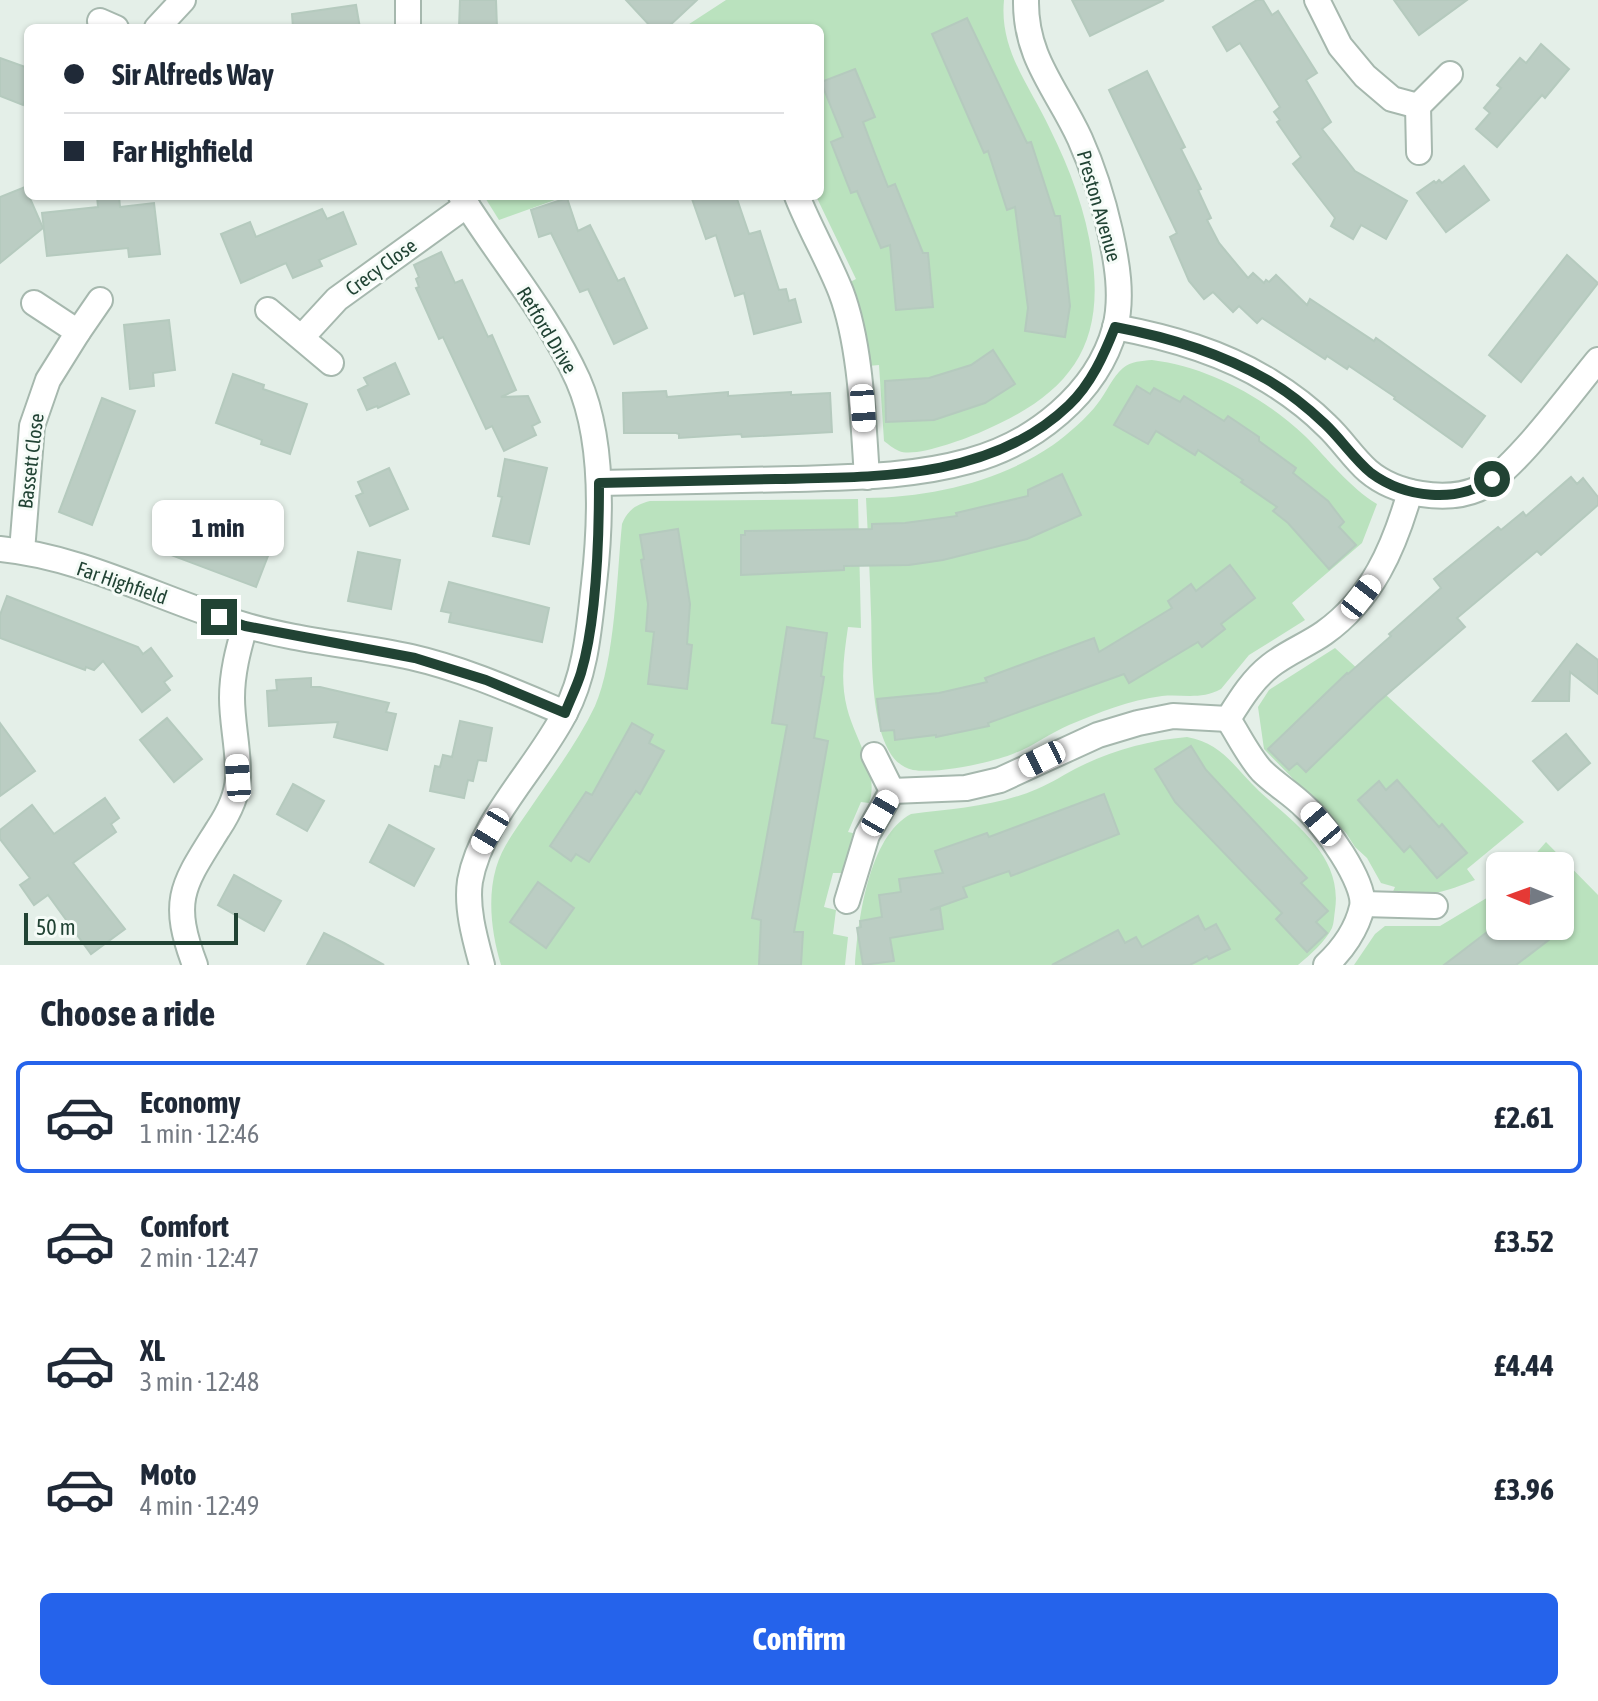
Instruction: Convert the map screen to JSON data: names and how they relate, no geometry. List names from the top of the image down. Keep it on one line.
{"streets":{"street":["Preston Avenue","Crecy Close","Retford Drive","Bassett Close","Far Highfield"]},"crossings":[["Preston Avenue","Retford Drive"],["Crecy Close","Retford Drive"],["Retford Drive","Far Highfield"],["Bassett Close","Far Highfield"]],"scale_bar":"50 m","north":"left","page":{"banner":["Sir Alfreds Way","Far Highfield"],"bubble":"1 min","scale":"50 m","heading":"Choose a ride","list":[{"name":"Economy","note":"1 min · 12:46","value":"£2.61"},{"name":"Comfort","note":"2 min · 12:47","value":"£3.52"},{"name":"XL","note":"3 min · 12:48","value":"£4.44"},{"name":"Moto","note":"4 min · 12:49","value":"£3.96"}],"buttons":"Confirm"}}
